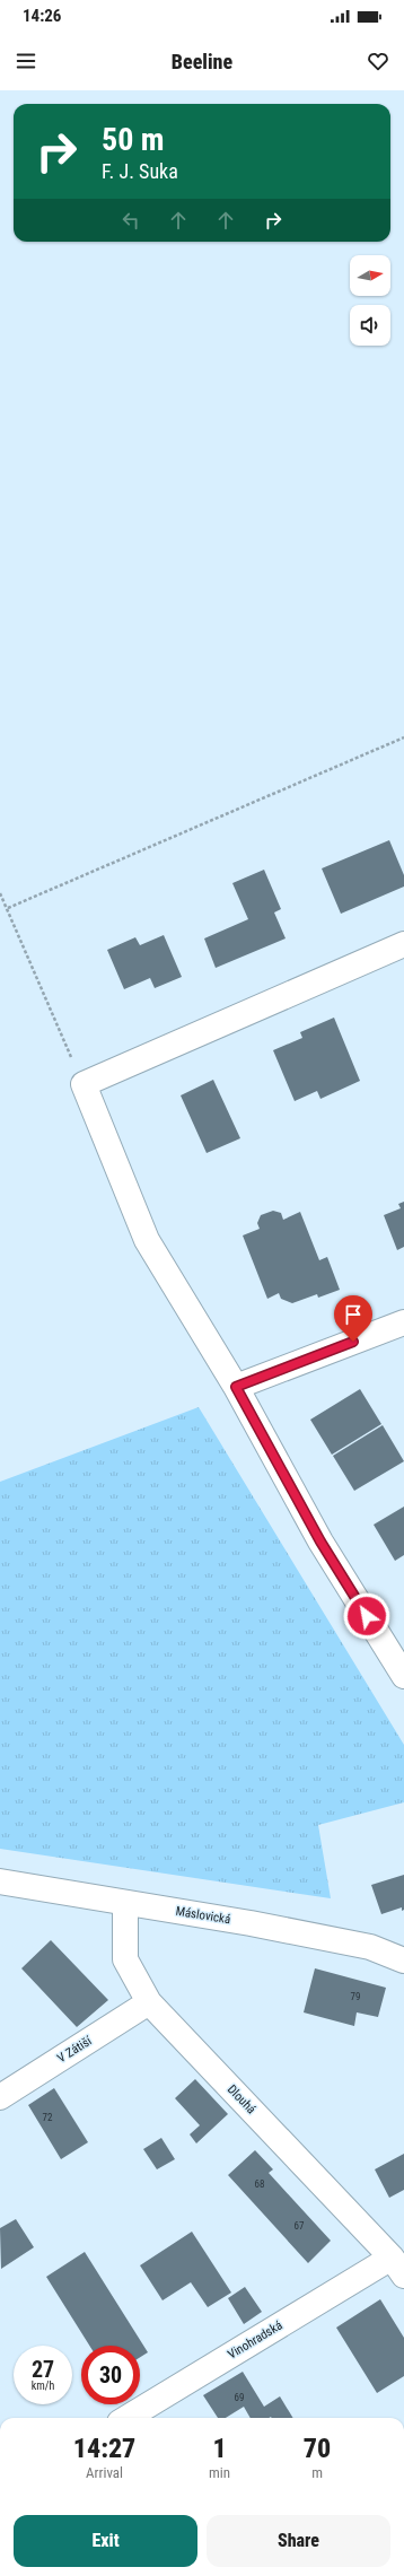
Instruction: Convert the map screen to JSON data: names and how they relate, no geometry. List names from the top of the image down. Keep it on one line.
{"streets":{"street":["Máslovická","V Zátiší","Dlouhá","Vinohradská"]},"crossings":[["Máslovická","Dlouhá"],["V Zátiší","Dlouhá"],["Dlouhá","Vinohradská"]],"house_numbers":["79","72","68","67","69"],"north":"right","page":{"status":"14:26","header":"Beeline","turn":["50 m","F. J. Suka"],"speed":"27 km/h","limit":"30","eta":["14:27","Arrival","1","min","70","m"],"buttons":["Exit","Share"]}}
